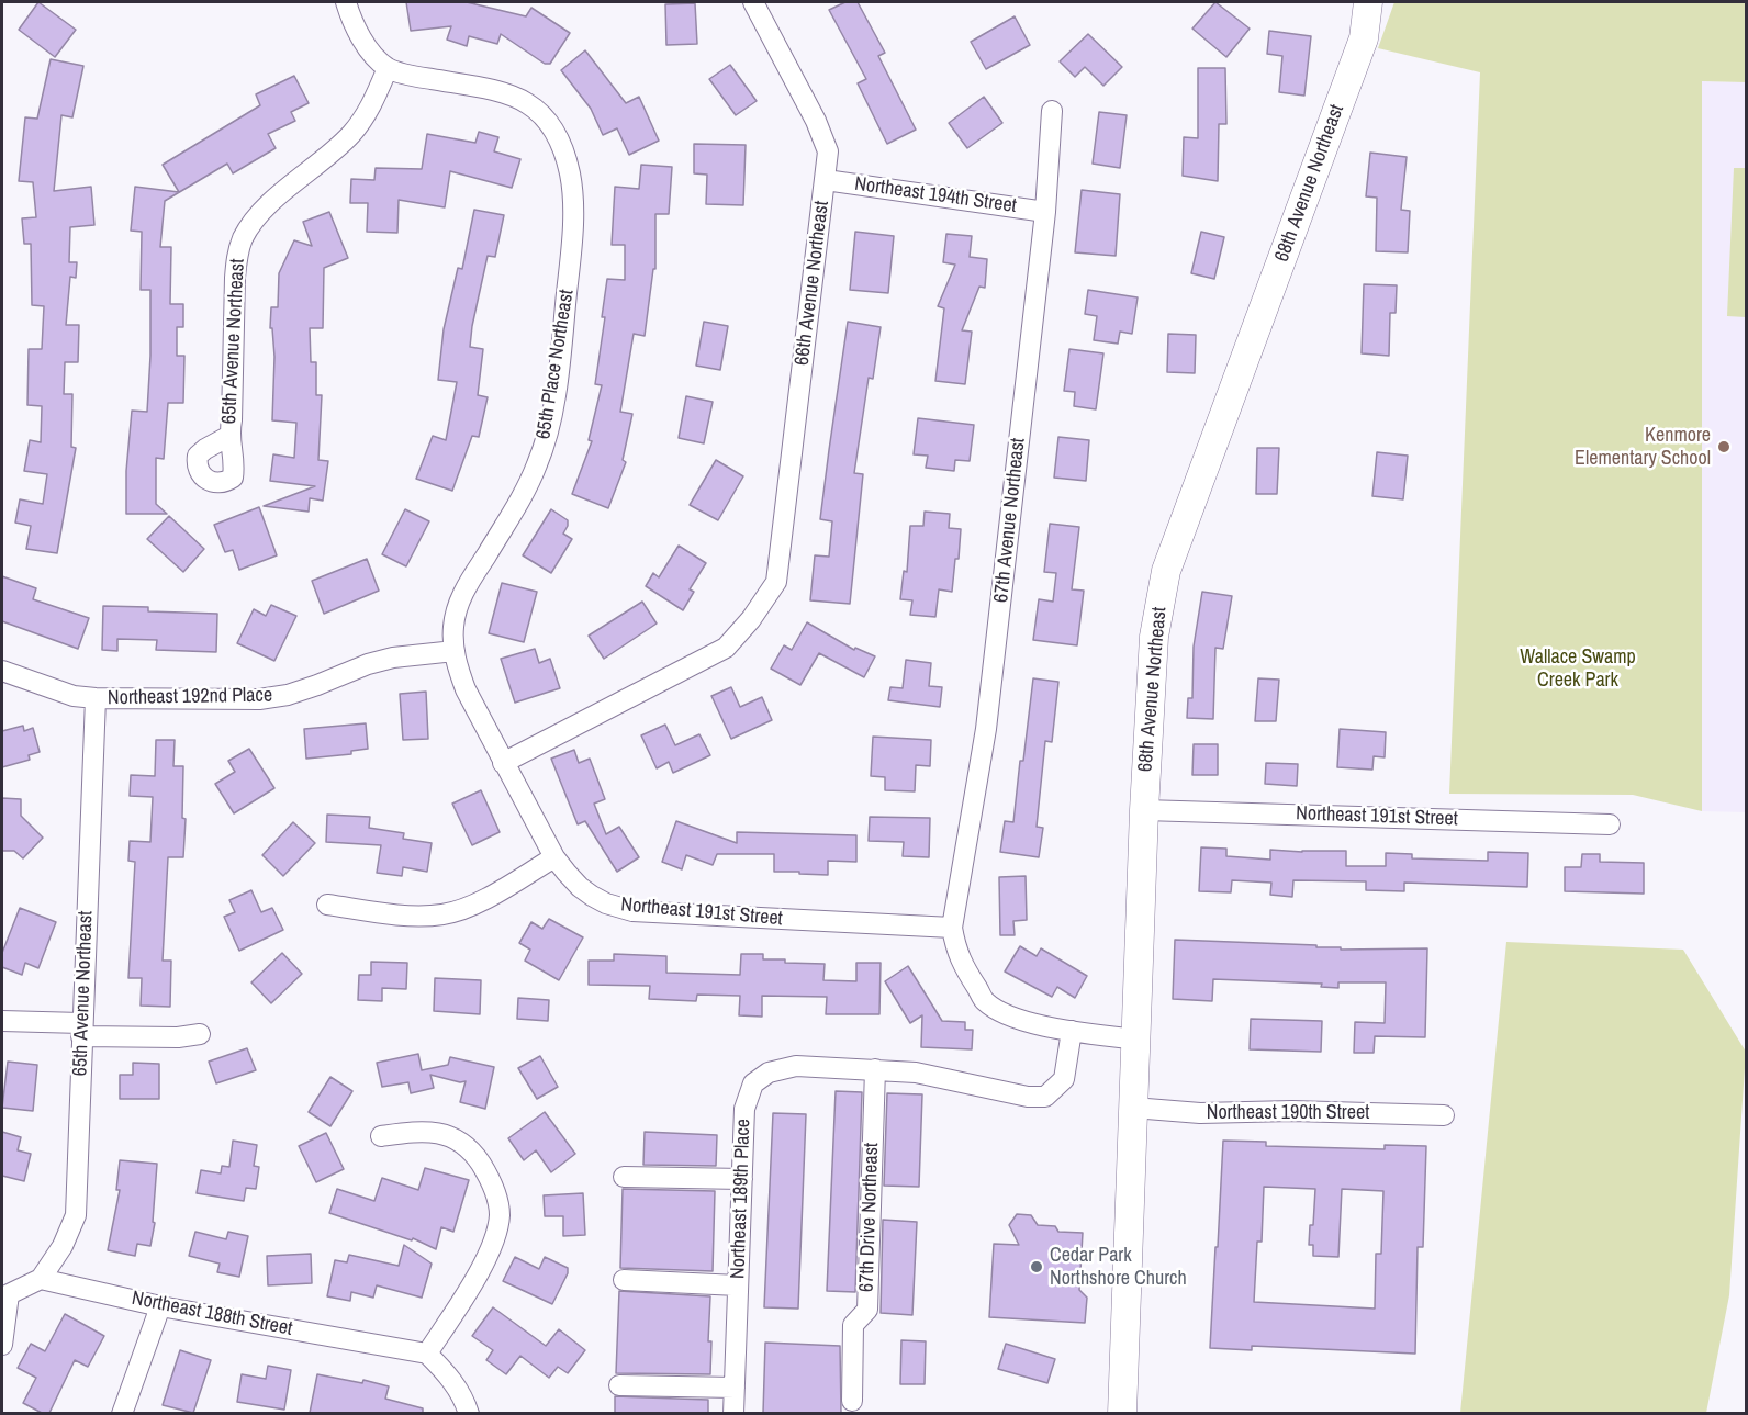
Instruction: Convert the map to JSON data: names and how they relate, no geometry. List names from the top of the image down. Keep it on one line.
{"streets":{"street":["68th Avenue Northeast","Northeast 194th Street","66th Avenue Northeast","65th Avenue Northeast","65th Place Northeast","67th Avenue Northeast","Northeast 192nd Place","Northeast 191st Street","Northeast 190th Street","Northeast 189th Place","67th Drive Northeast","Northeast 188th Street"]},"crossings":[["68th Avenue Northeast","Northeast 191st Street"],["68th Avenue Northeast","Northeast 190th Street"],["Northeast 194th Street","66th Avenue Northeast"],["Northeast 194th Street","67th Avenue Northeast"],["66th Avenue Northeast","65th Place Northeast"],["65th Avenue Northeast","65th Place Northeast"],["65th Avenue Northeast","Northeast 192nd Place"],["65th Avenue Northeast","Northeast 188th Street"],["65th Place Northeast","Northeast 192nd Place"],["65th Place Northeast","Northeast 191st Street"],["67th Avenue Northeast","Northeast 191st Street"],["Northeast 189th Place","67th Drive Northeast"]],"parks":["Wallace Swamp Creek Park"],"places":["Kenmore Elementary School","Cedar Park Northshore Church"]}
